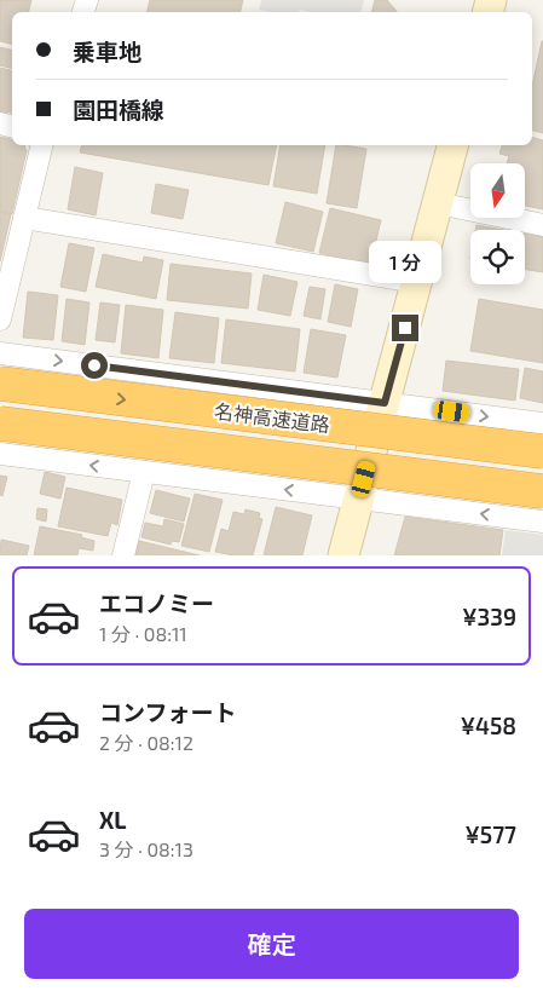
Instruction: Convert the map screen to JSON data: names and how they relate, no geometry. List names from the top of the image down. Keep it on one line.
{"streets":{"highway":["名神高速道路"]},"north":"bottom","page":{"banner":["乗車地","園田橋線"],"bubble":"1 分","list":[{"name":"エコノミー","note":"1 分 · 08:11","value":"¥339"},{"name":"コンフォート","note":"2 分 · 08:12","value":"¥458"},{"name":"XL","note":"3 分 · 08:13","value":"¥577"}],"buttons":"確定"}}
